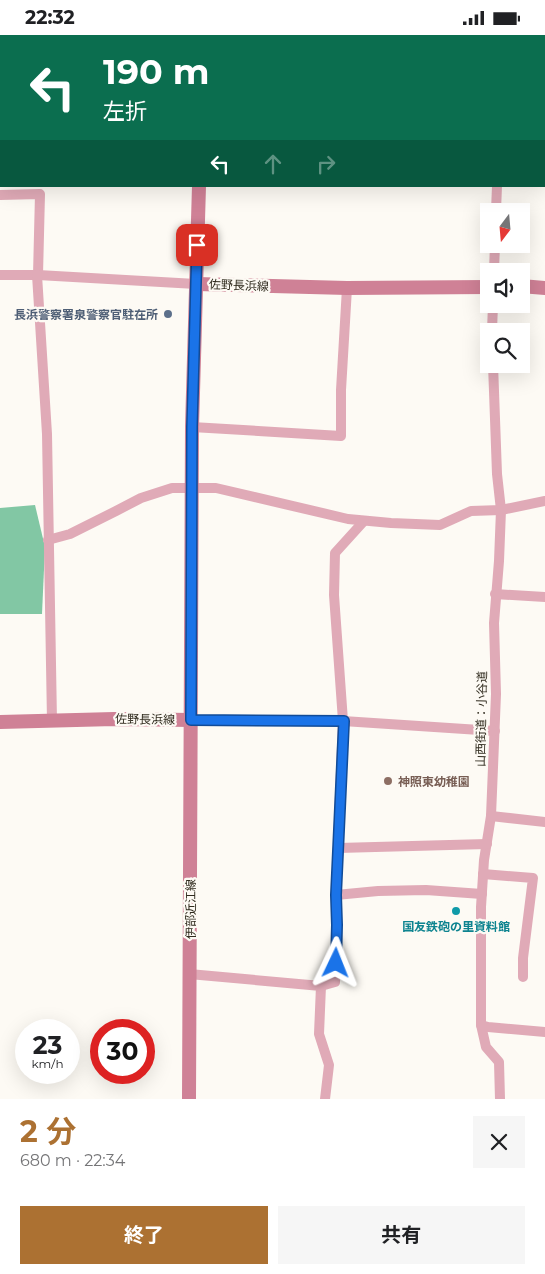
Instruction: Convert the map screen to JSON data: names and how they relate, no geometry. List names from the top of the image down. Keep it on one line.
{"streets":{"main road":["佐野長浜線","伊部近江線"],"street":["山西街道：小谷道"]},"crossings":[["佐野長浜線","伊部近江線"]],"places":["長浜警察署泉警察官駐在所","神照東幼稚園","国友鉄砲の里資料館"],"north":"bottom","page":{"status":"22:32","turn":["190 m","左折"],"speed":"23 km/h","limit":"30","heading":["2 分","680 m · 22:34"],"buttons":["終了","共有"]}}
